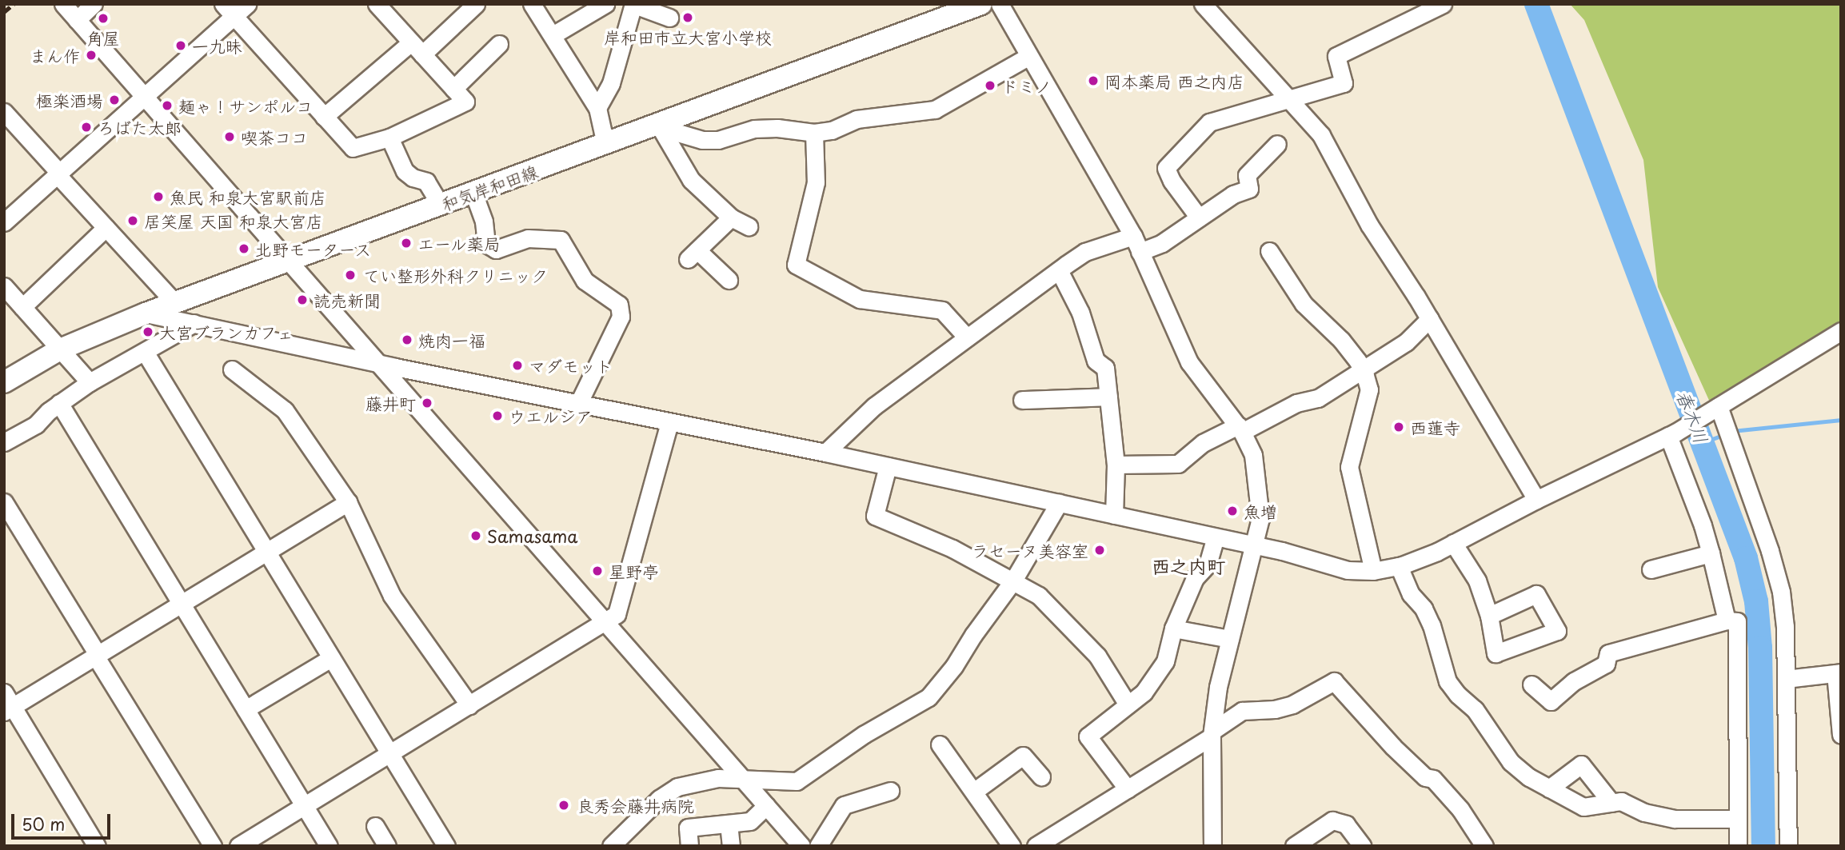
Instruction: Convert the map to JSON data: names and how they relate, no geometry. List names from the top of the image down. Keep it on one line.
{"streets":{"main road":["和気岸和田線"]},"districts":["西之内町"],"water":["春木川"],"places":["岸和田市立大宮小学校","角屋","一九昧","まん作","岡本薬局 西之内店","ドミノ","極楽酒場","麺ゃ！サンポルコ","ろばた太郎","喫茶ココ","魚民 和泉大宮駅前店","居笑屋 天国 和泉大宮店","エール薬局","北野モータース","てい整形外科クリニック","読売新聞","大宮ブランカフェ","焼肉一福","マダモット","藤井町","ウエルシア","西蓮寺","魚増","Samasama","ラセーヌ美容室","星野亭","良秀会藤井病院"],"scale_bar":"50 m"}
